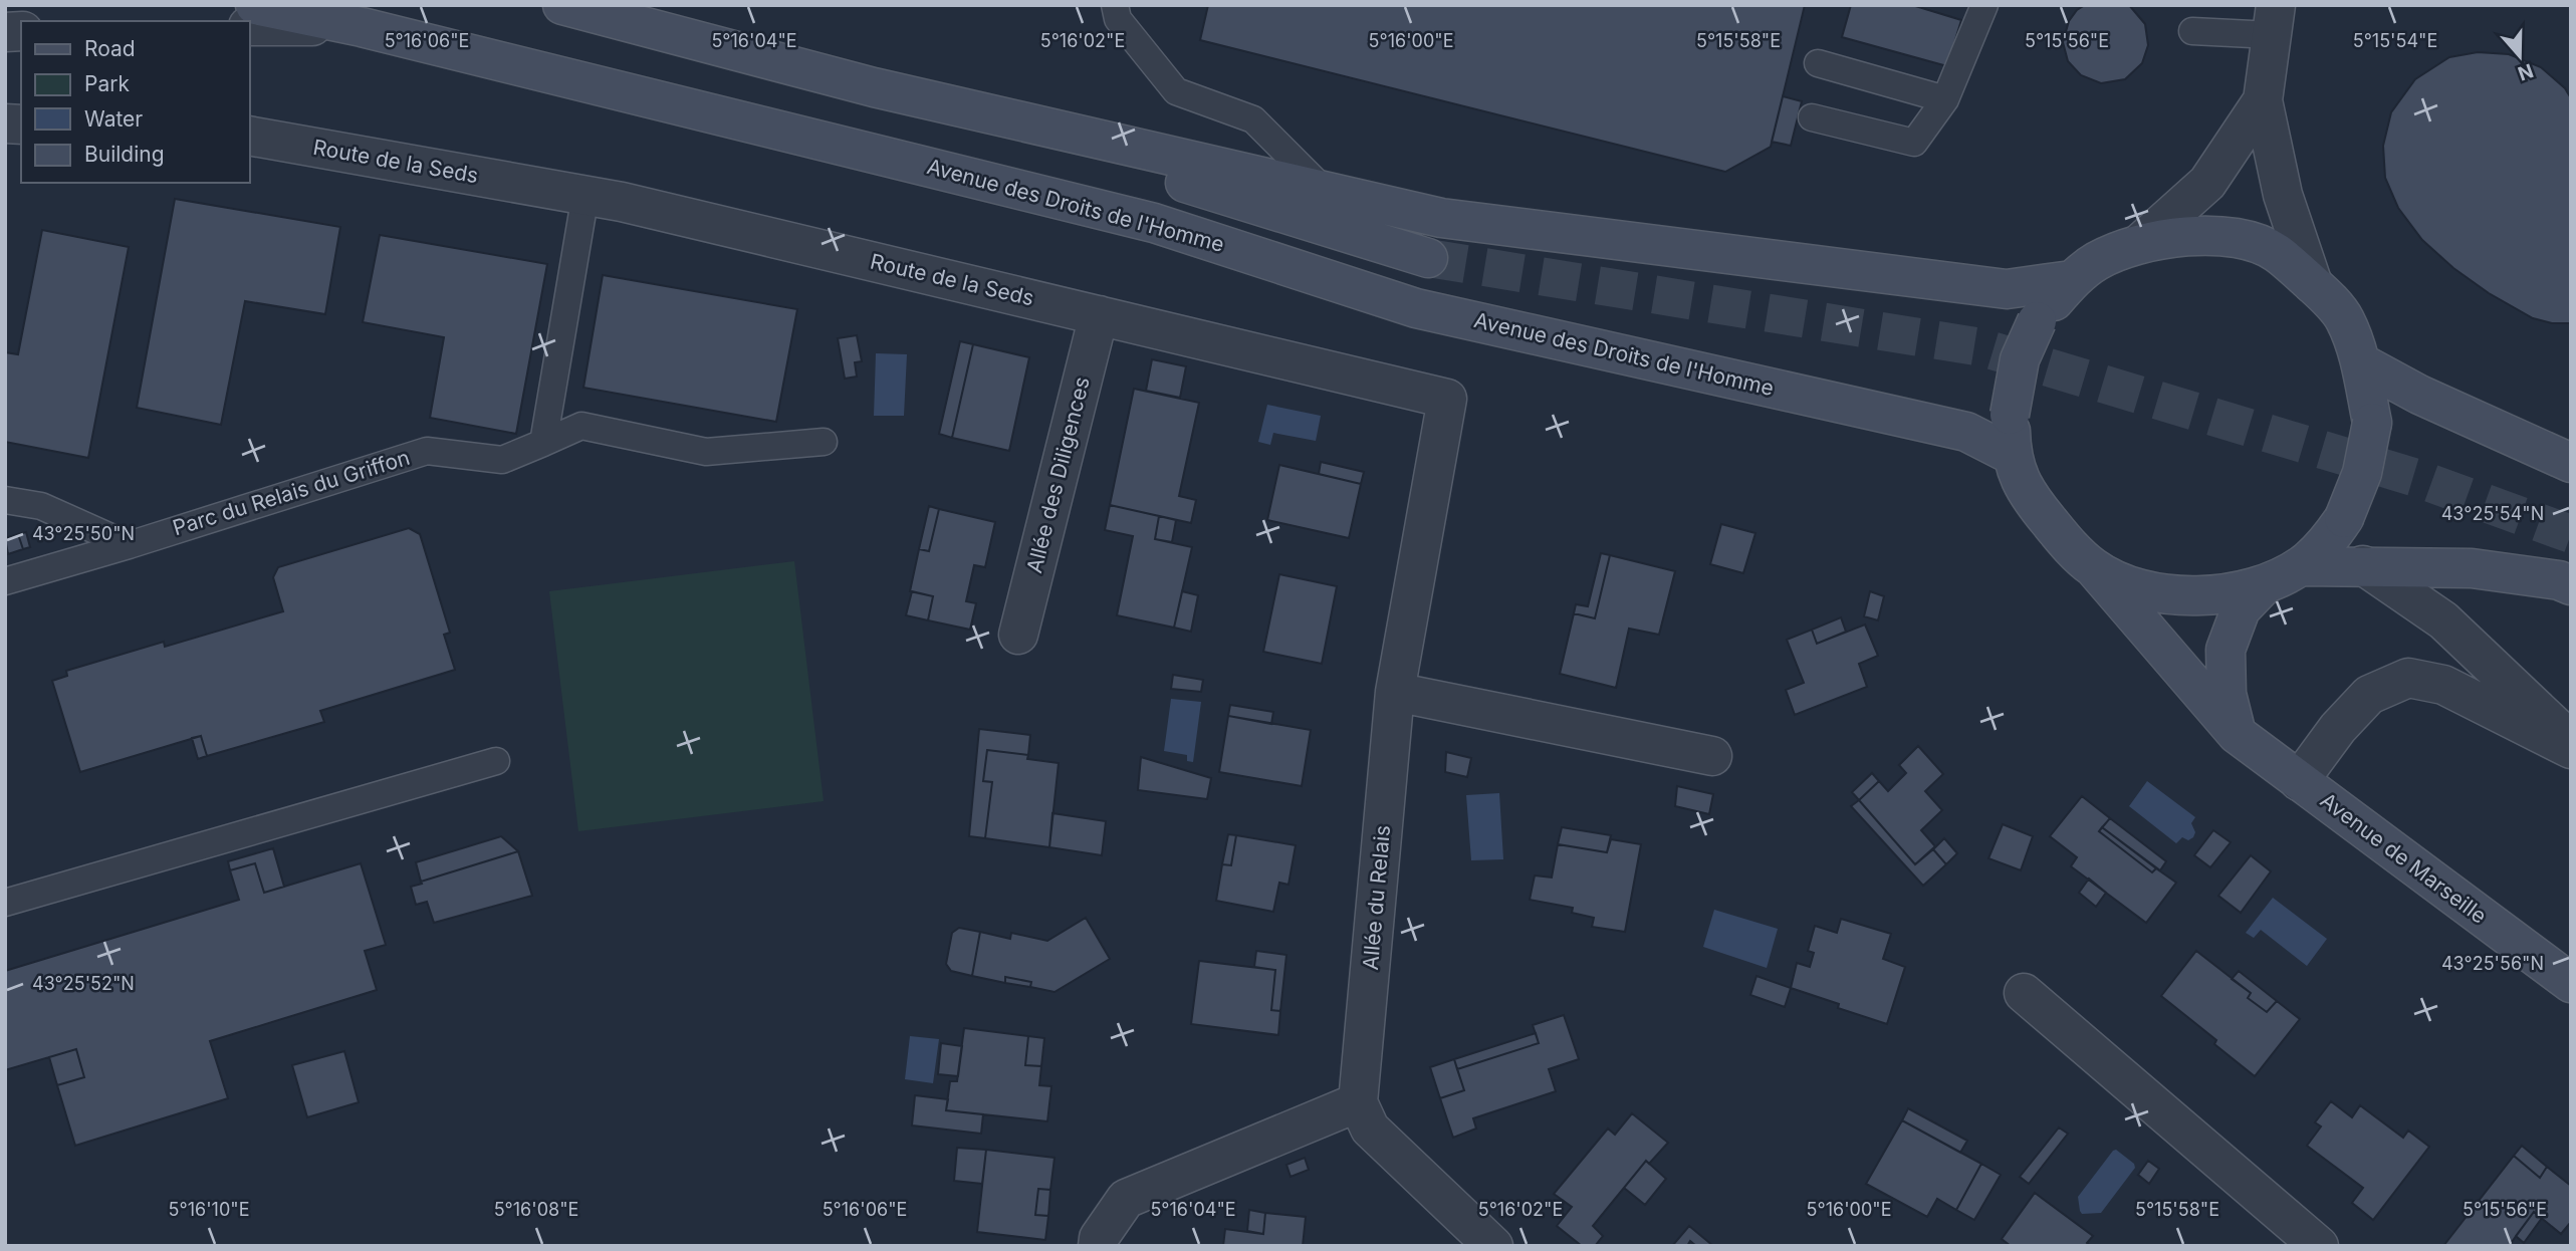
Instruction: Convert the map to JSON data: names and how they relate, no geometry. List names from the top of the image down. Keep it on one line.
{"streets":{"main road":["Avenue des Droits de l'Homme","Avenue de Marseille"],"street":["Route de la Seds","Allée des Diligences","Allée du Relais"],"lane":["Parc du Relais du Griffon"]},"crossings":[["Route de la Seds","Allée des Diligences"],["Route de la Seds","Allée du Relais"]],"legend":["Road","Park","Water","Building"],"north":"bottom","coordinates":["5°16'06\"E","5°16'04\"E","5°16'02\"E","5°16'00\"E","5°15'58\"E","5°15'56\"E","5°15'54\"E","43°25'54\"N","43°25'50\"N","43°25'56\"N","43°25'52\"N","5°16'10\"E","5°16'08\"E"]}
